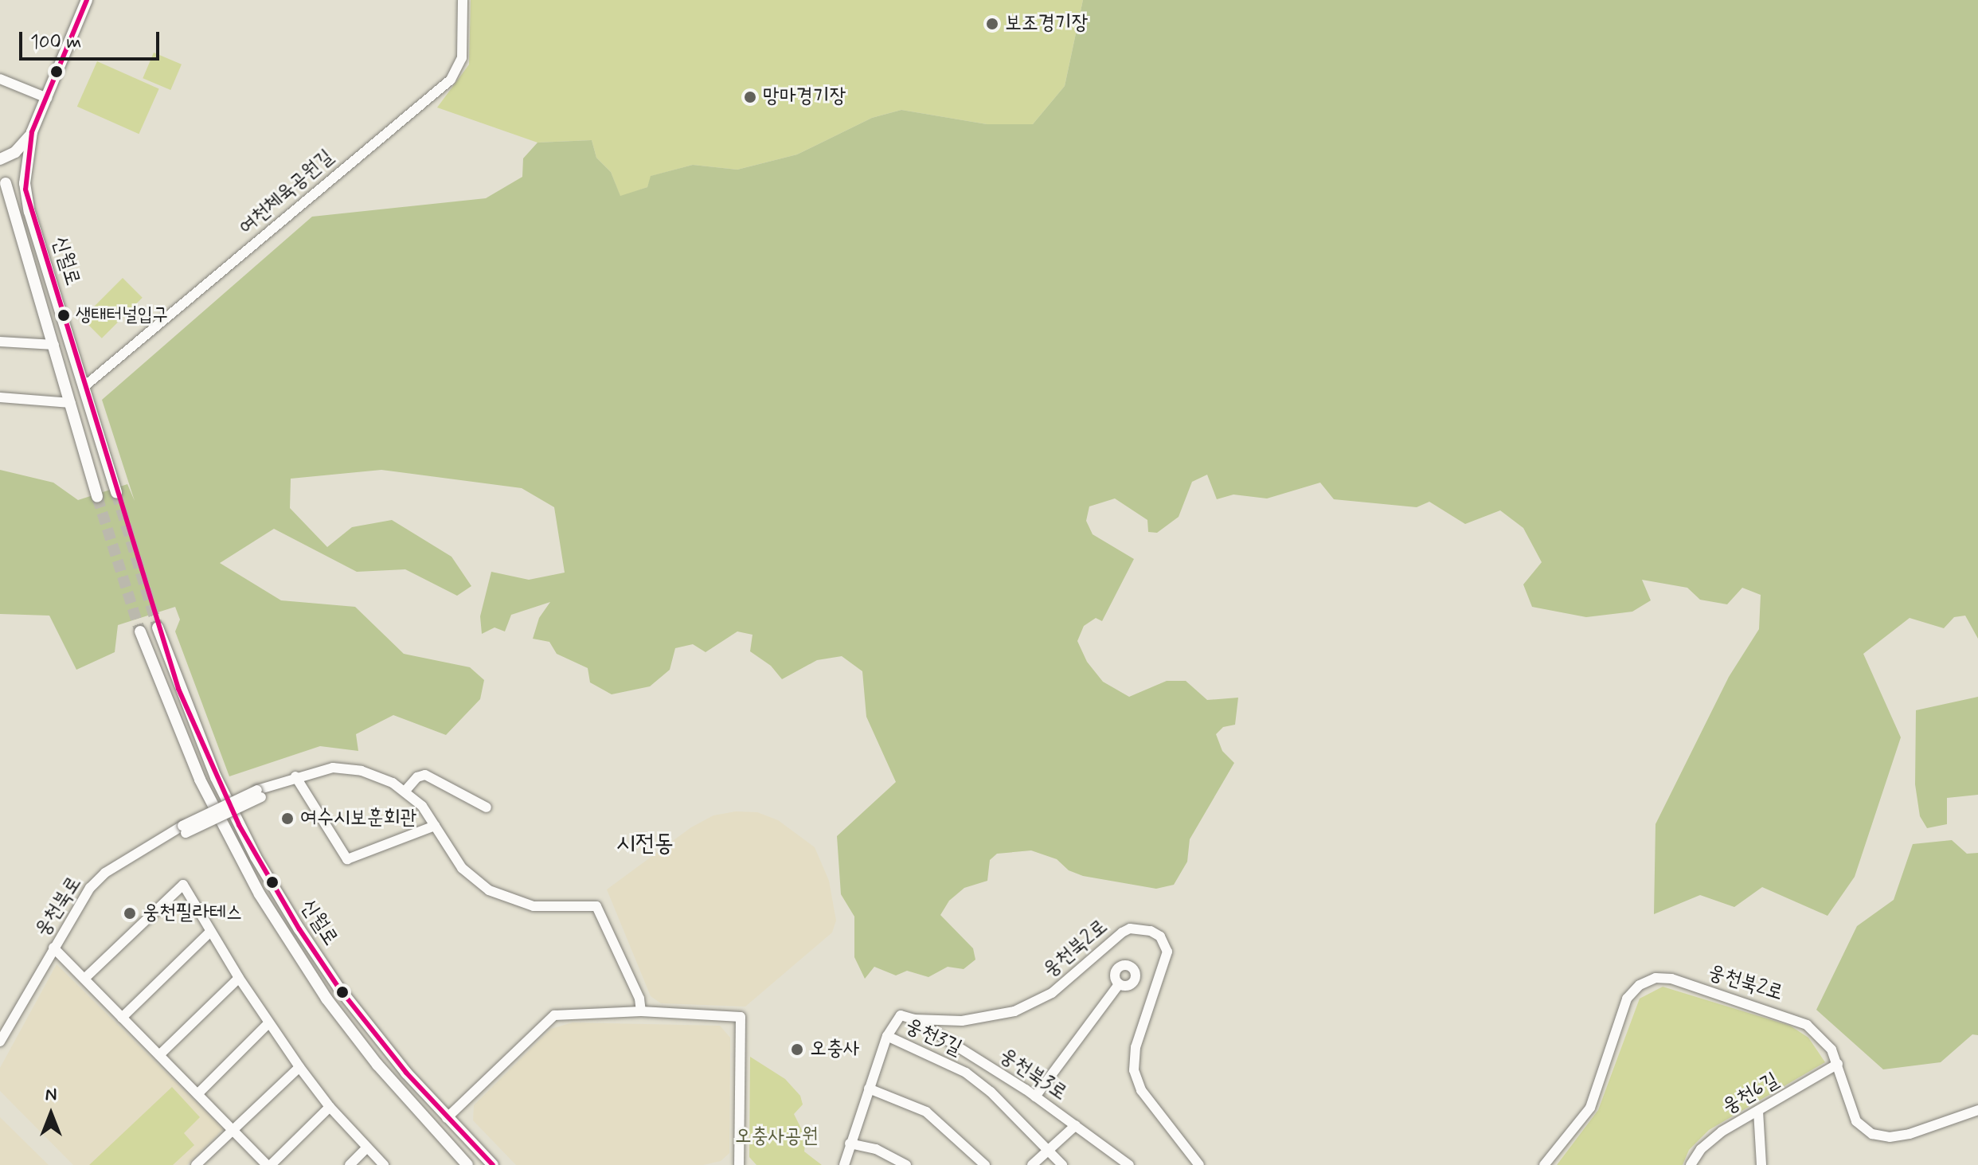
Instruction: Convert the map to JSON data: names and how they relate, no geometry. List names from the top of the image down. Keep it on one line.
{"streets":{"street":["여천체육공원길","신월로","웅천북로","웅천북2로","웅천3길","웅천북3로","웅천6길"]},"crossings":[["여천체육공원길","신월로"],["웅천북2로","웅천북3로"],["웅천북2로","웅천6길"]],"districts":["시전동"],"parks":["오충사공원"],"places":["보조경기장","망마경기장","생태터널입구","여수시보훈회관","웅천필라테스","오충사"],"scale_bar":"100 m","north":"top"}
